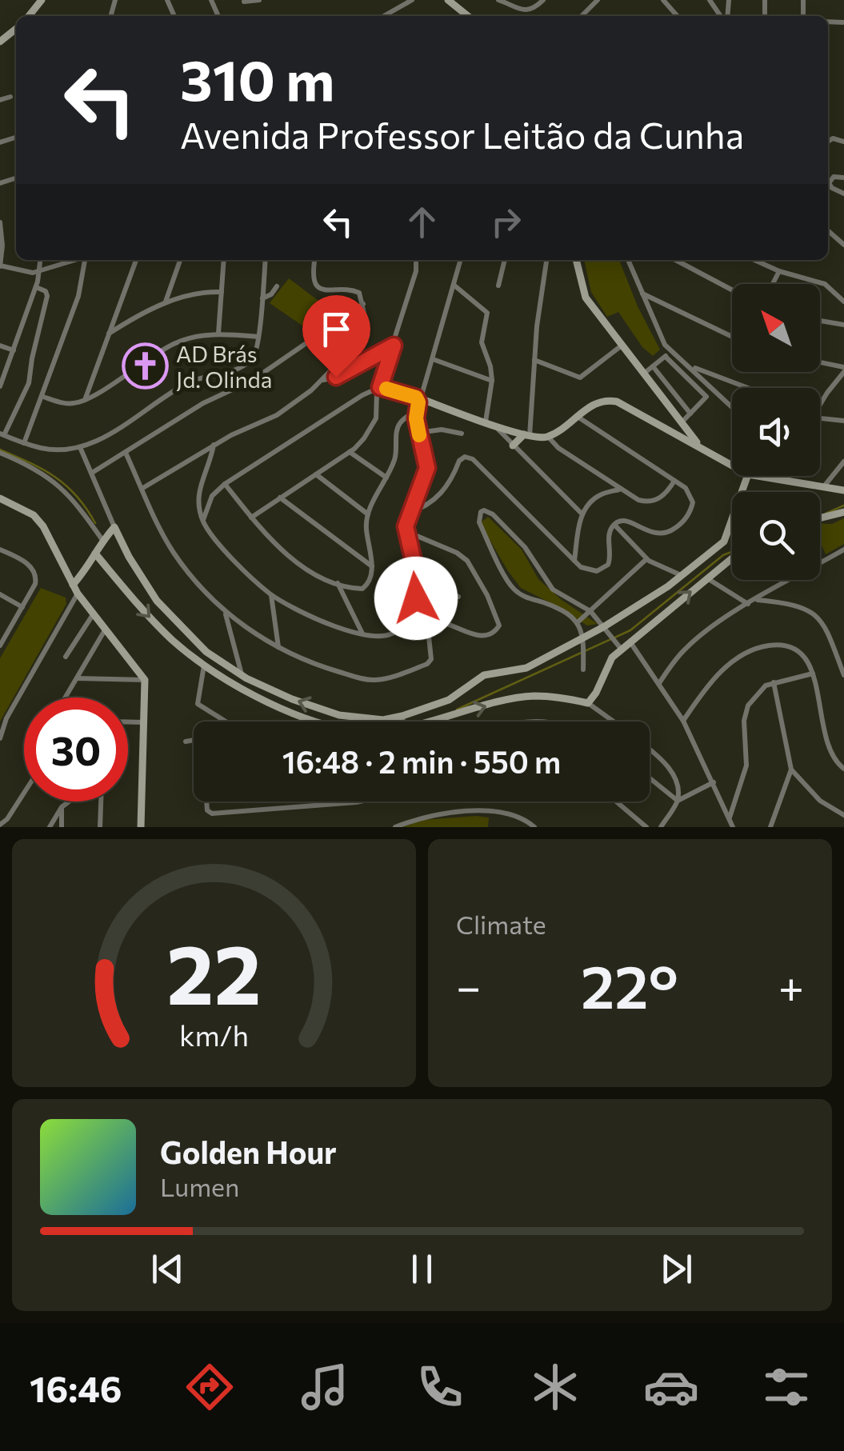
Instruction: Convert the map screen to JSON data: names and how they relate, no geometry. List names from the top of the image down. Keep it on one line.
{"places":{"church":["AD Brás Jd. Olinda"]},"north":"top left","page":{"turn":["310 m","Avenida Professor Leitão da Cunha"],"limit":"30","trip":"16:48 · 2 min · 550 m","tile":"Climate","heat":["−","22°","+"],"song":["Golden Hour","Lumen"],"tabs":"16:46","gauge":["22","km/h"]}}
